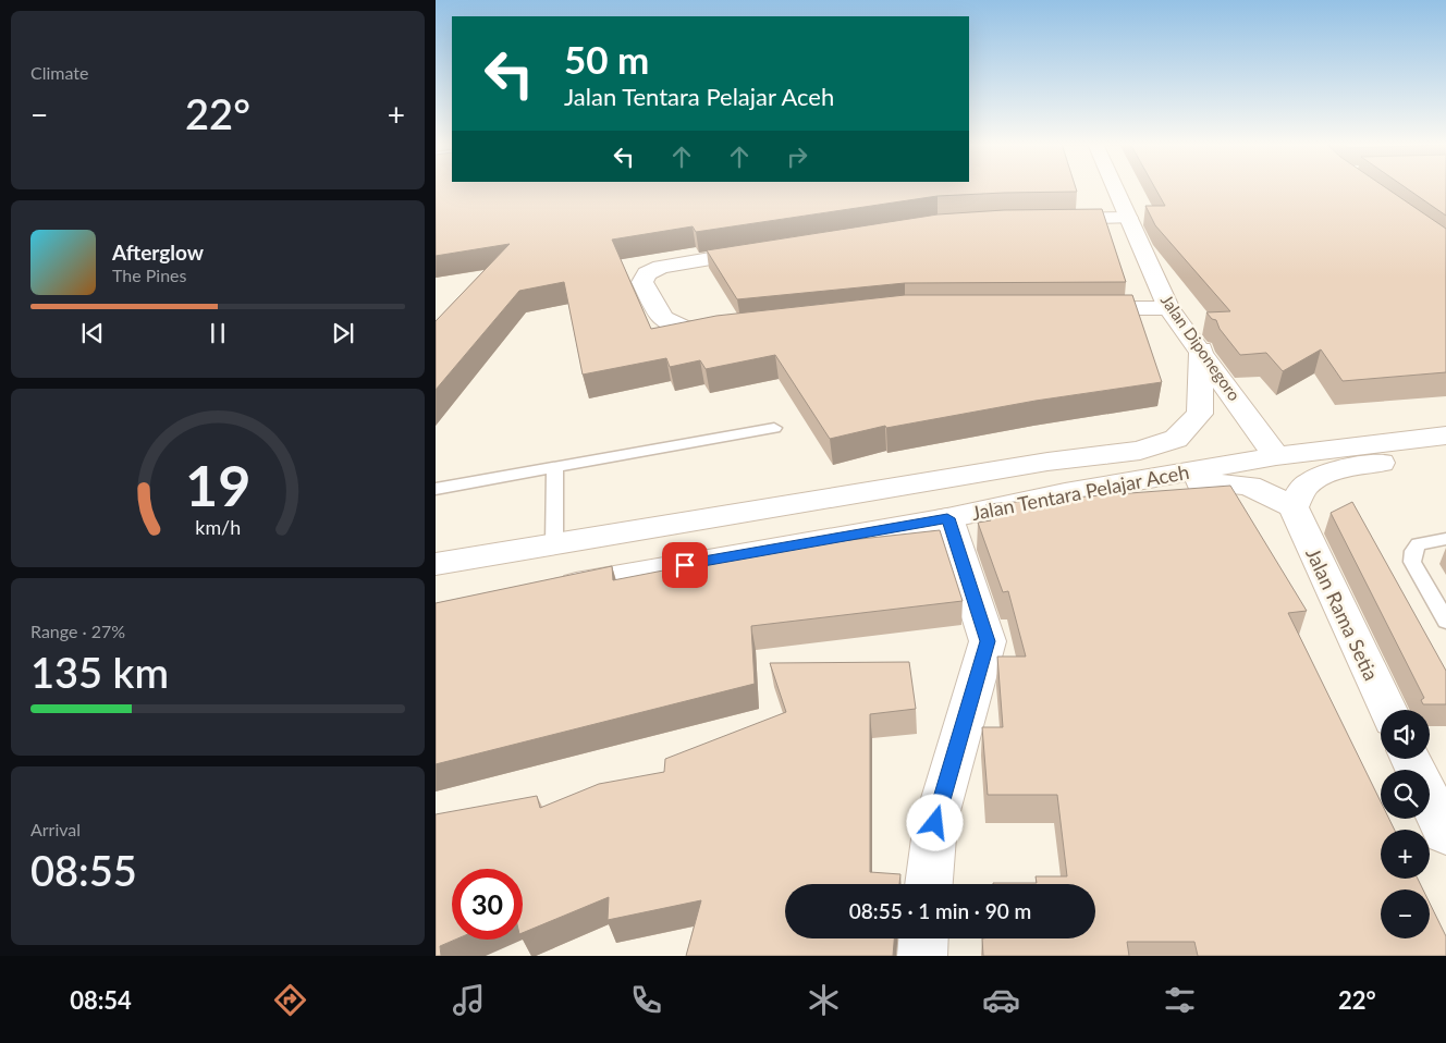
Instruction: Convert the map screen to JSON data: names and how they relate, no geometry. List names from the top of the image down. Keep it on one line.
{"streets":{"main road":["Jalan Diponegoro","Jalan Tentara Pelajar Aceh","Jalan Rama Setia"]},"crossings":[["Jalan Diponegoro","Jalan Tentara Pelajar Aceh"]],"page":{"tile":["Climate",["Range · 27%","135 km"],["Arrival","08:55"]],"turn":["50 m","Jalan Tentara Pelajar Aceh"],"heat":["−","22°","+"],"song":["Afterglow","The Pines"],"map_buttons":["+","−"],"limit":"30","trip":"08:55 · 1 min · 90 m","tabs":["08:54","22°"],"gauge":["19","km/h"]}}
